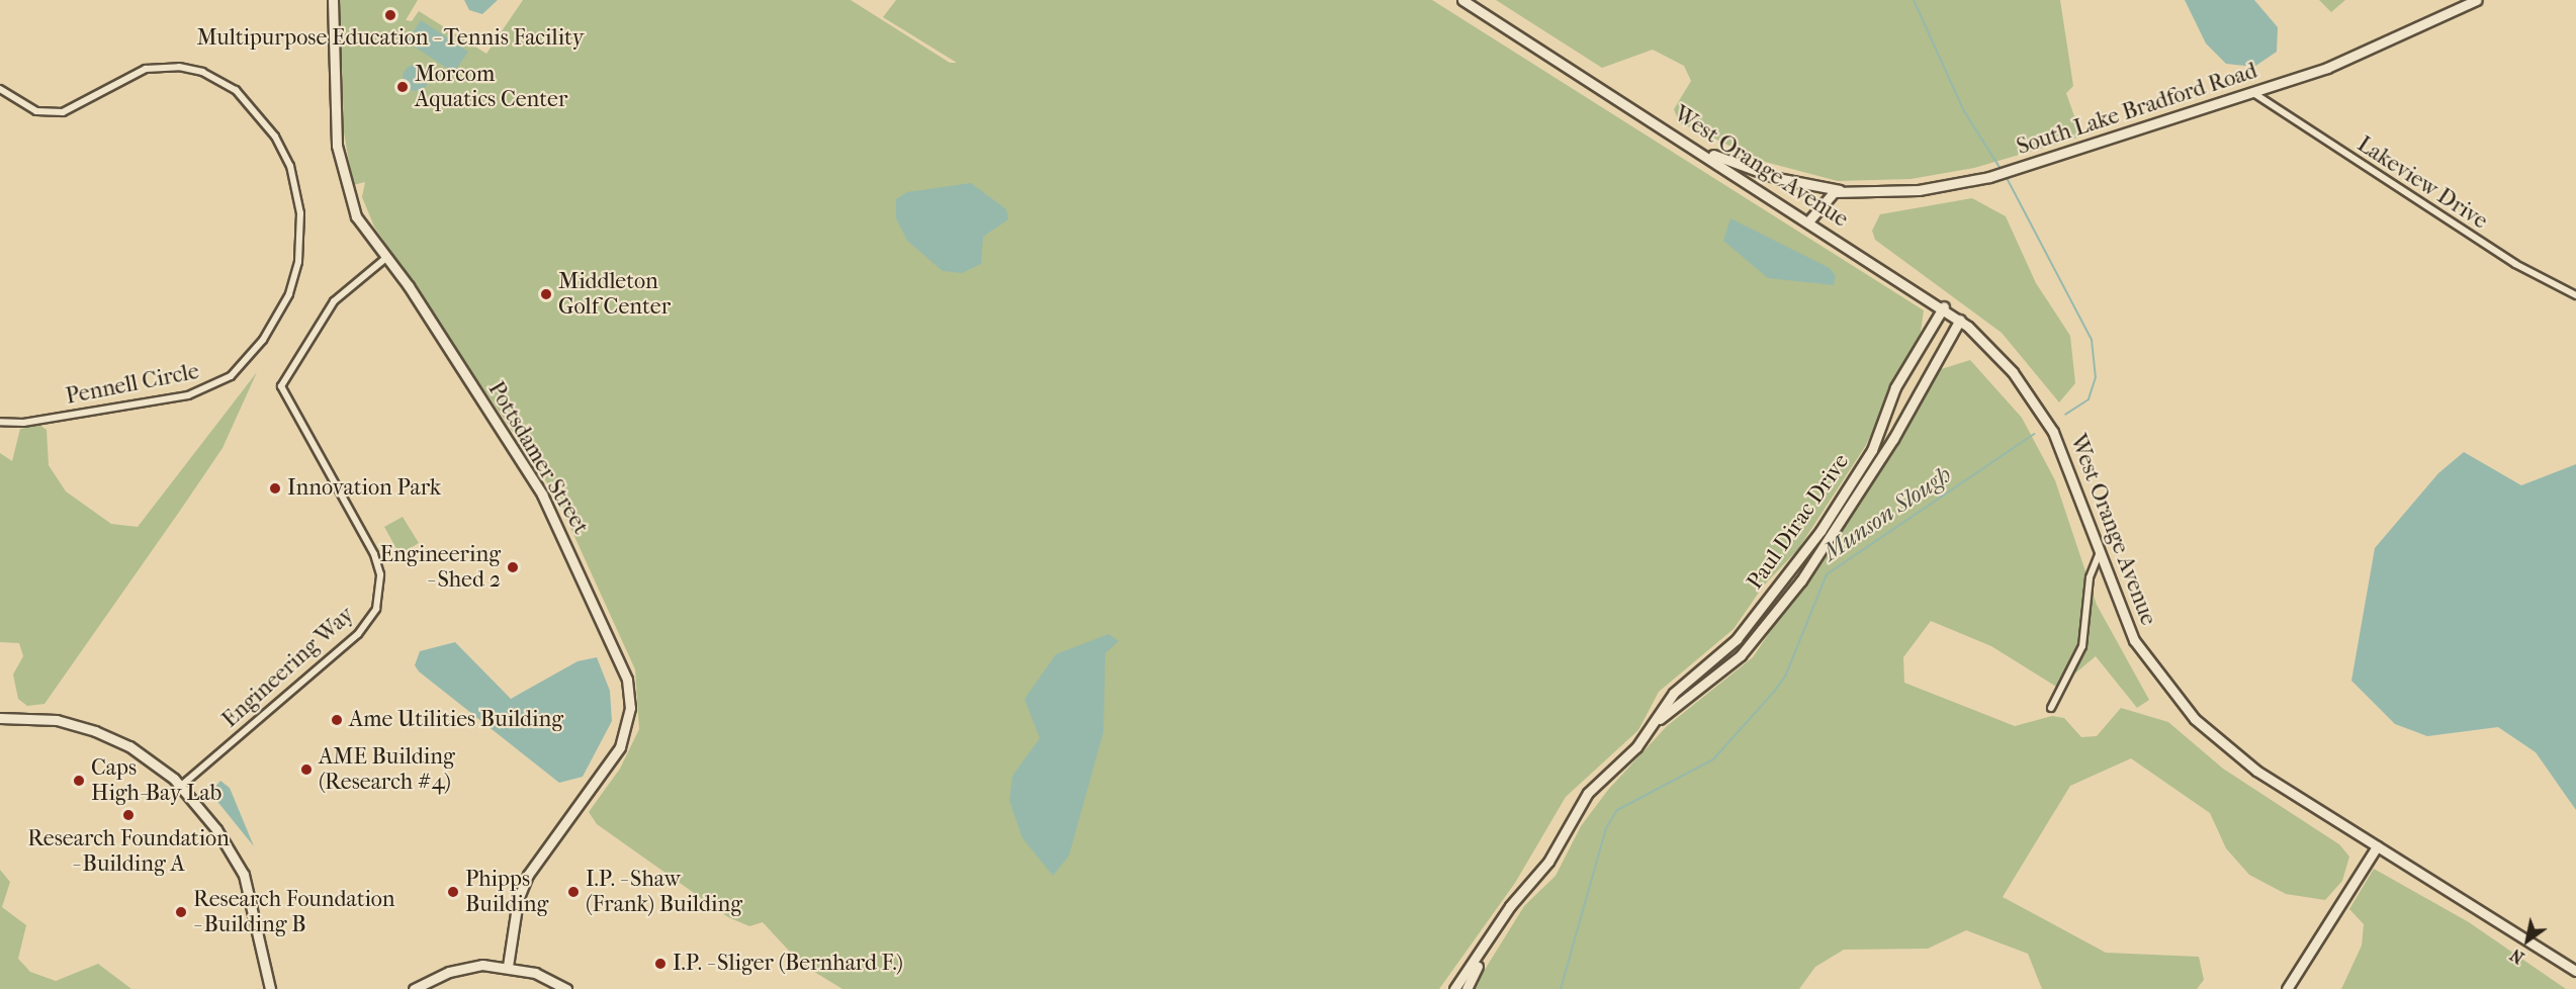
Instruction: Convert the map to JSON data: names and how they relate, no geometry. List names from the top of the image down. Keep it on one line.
{"streets":{"street":["South Lake Bradford Road","West Orange Avenue","Lakeview Drive","Pennell Circle","Pottsdamer Street","Paul Dirac Drive","Engineering Way"]},"crossings":[["South Lake Bradford Road","West Orange Avenue"],["South Lake Bradford Road","Lakeview Drive"],["West Orange Avenue","Paul Dirac Drive"],["Pottsdamer Street","Engineering Way"]],"water":["Munson Slough"],"places":["Multipurpose Education - Tennis Facility","Morcom Aquatics Center","Middleton Golf Center","Innovation Park","Engineering - Shed 2","Ame Utilities Building","AME Building (Research #4)","Caps High-Bay Lab","Research Foundation - Building A","Phipps Building","I.P. - Shaw (Frank) Building","Research Foundation - Building B","I.P. - Sliger (Bernhard F.)"],"north":"bottom left"}
